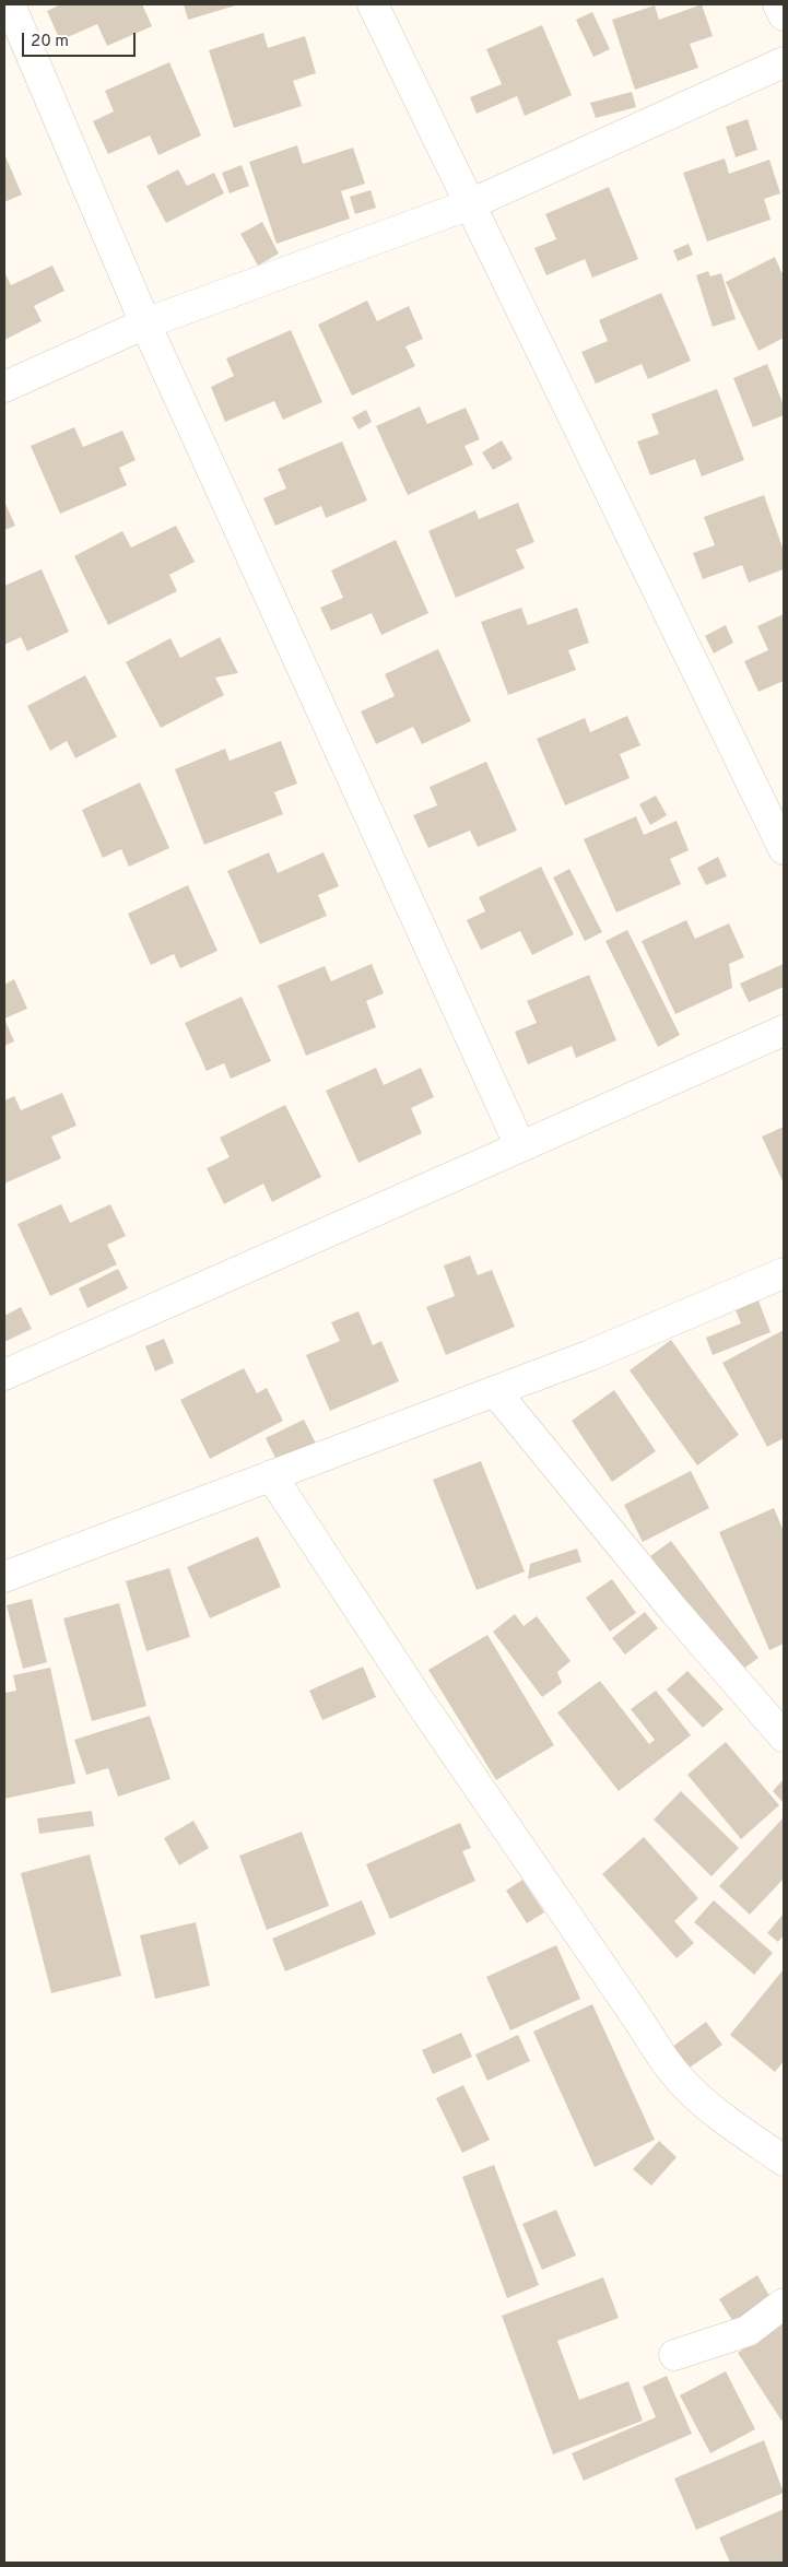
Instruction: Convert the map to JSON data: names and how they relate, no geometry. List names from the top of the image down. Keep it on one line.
{"scale_bar":"20 m"}
